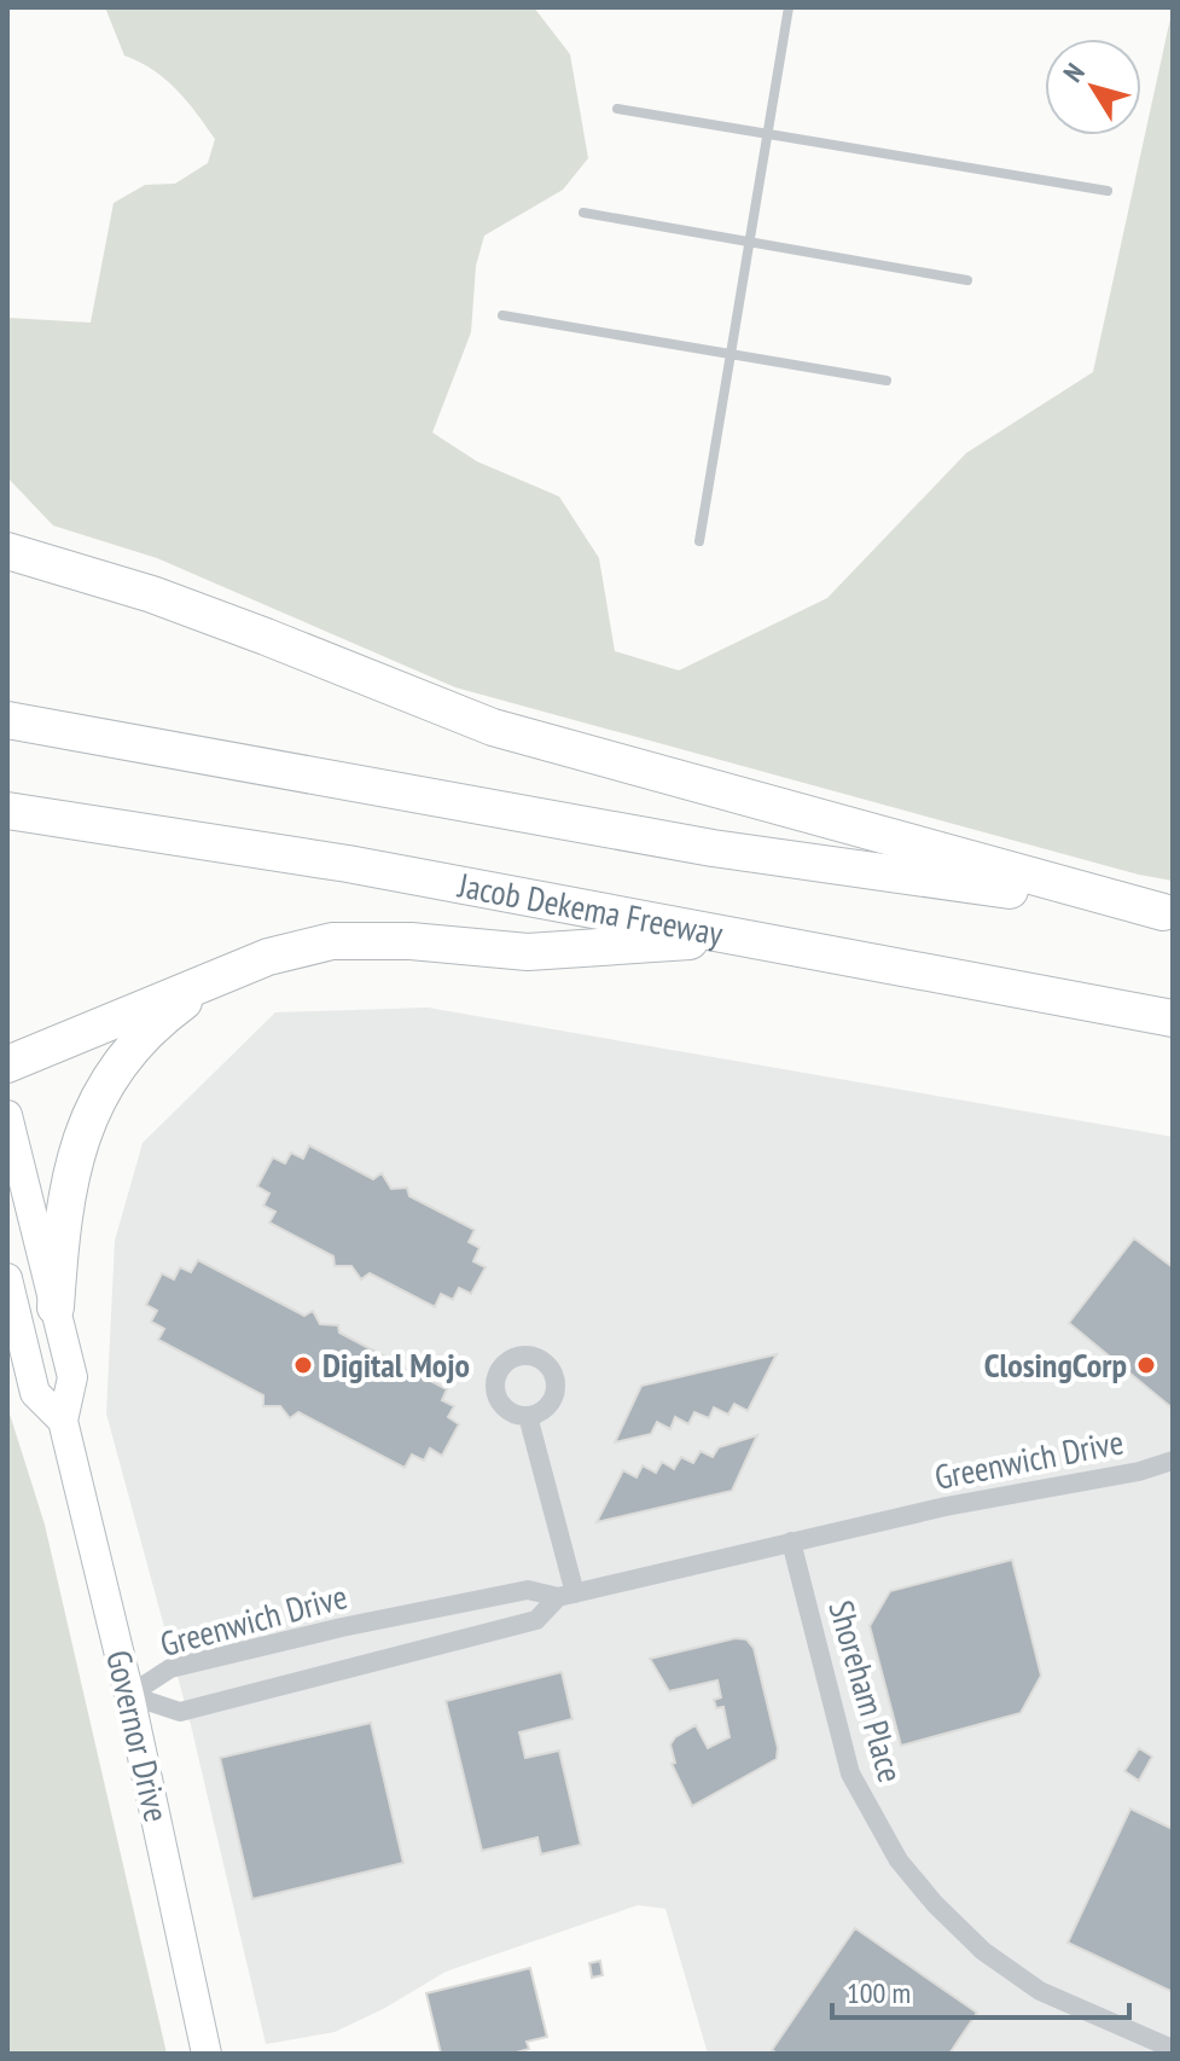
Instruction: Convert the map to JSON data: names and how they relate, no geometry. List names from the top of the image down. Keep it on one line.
{"streets":{"highway":["Jacob Dekema Freeway"],"main road":["Governor Drive"],"street":["Greenwich Drive","Shoreham Place"]},"crossings":[["Greenwich Drive","Shoreham Place"],["Greenwich Drive","Governor Drive"]],"places":["Digital Mojo","ClosingCorp"],"scale_bar":"100 m","north":"top left"}
